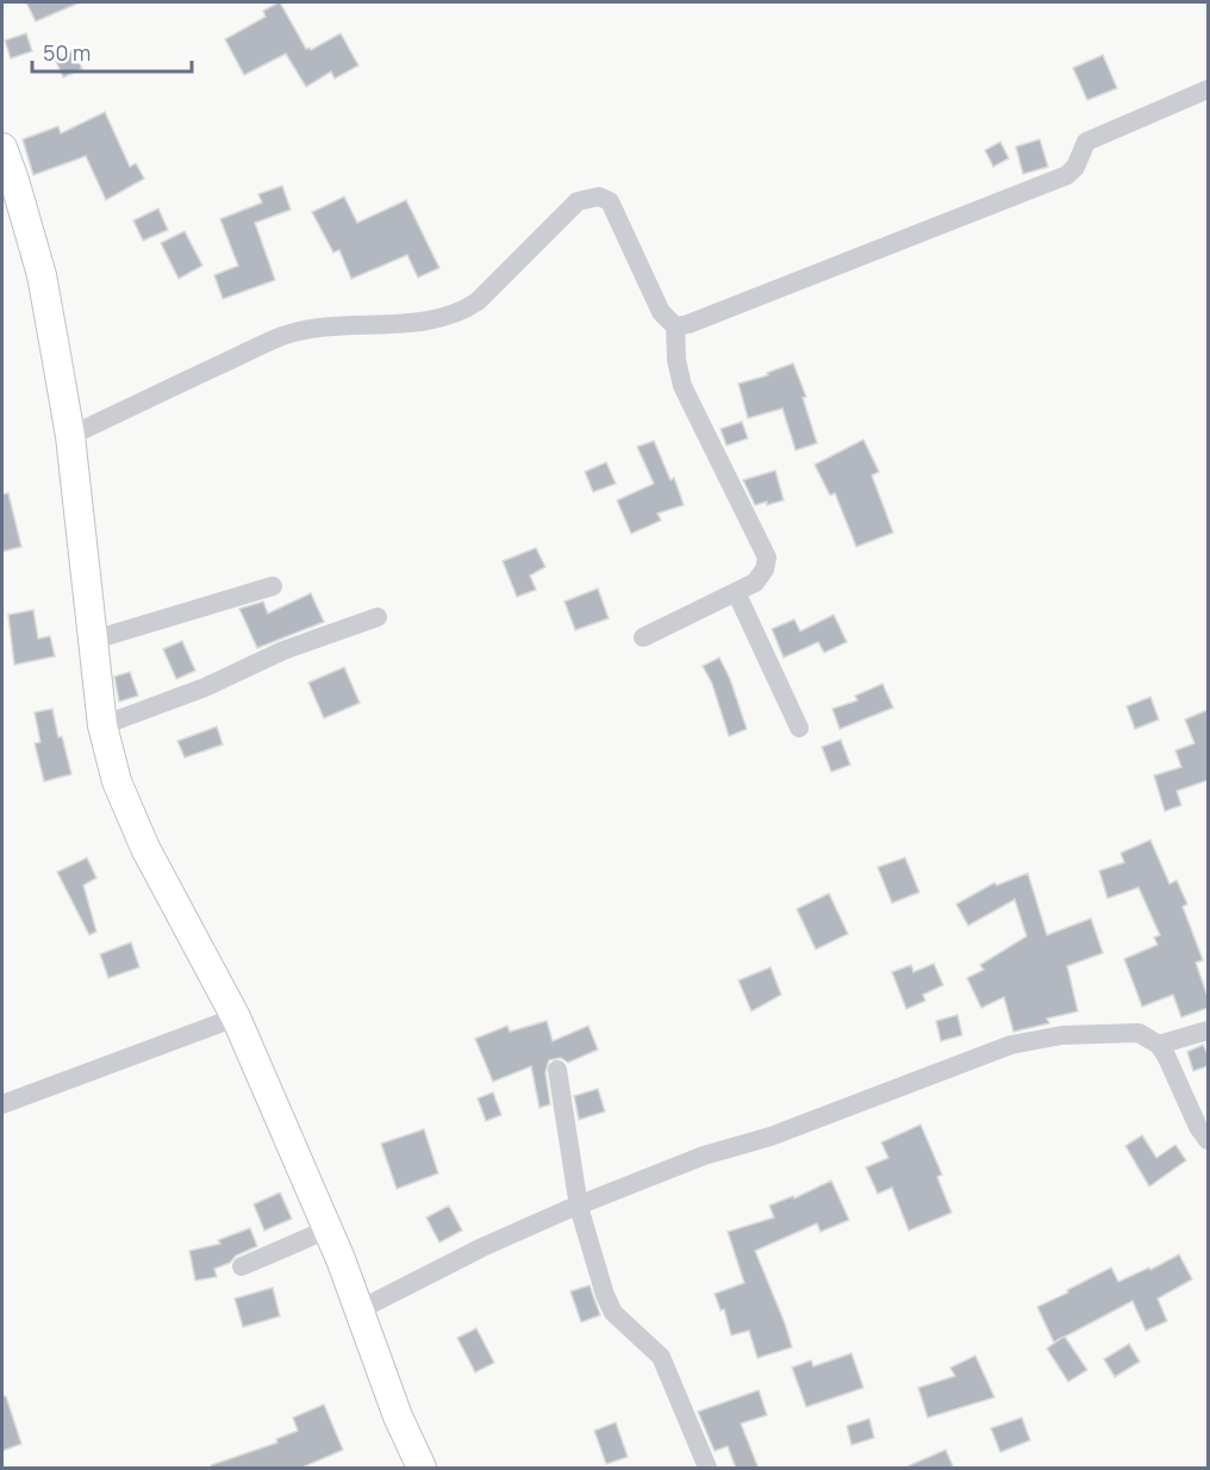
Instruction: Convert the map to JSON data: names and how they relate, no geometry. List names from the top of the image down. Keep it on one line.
{"scale_bar":"50 m"}
